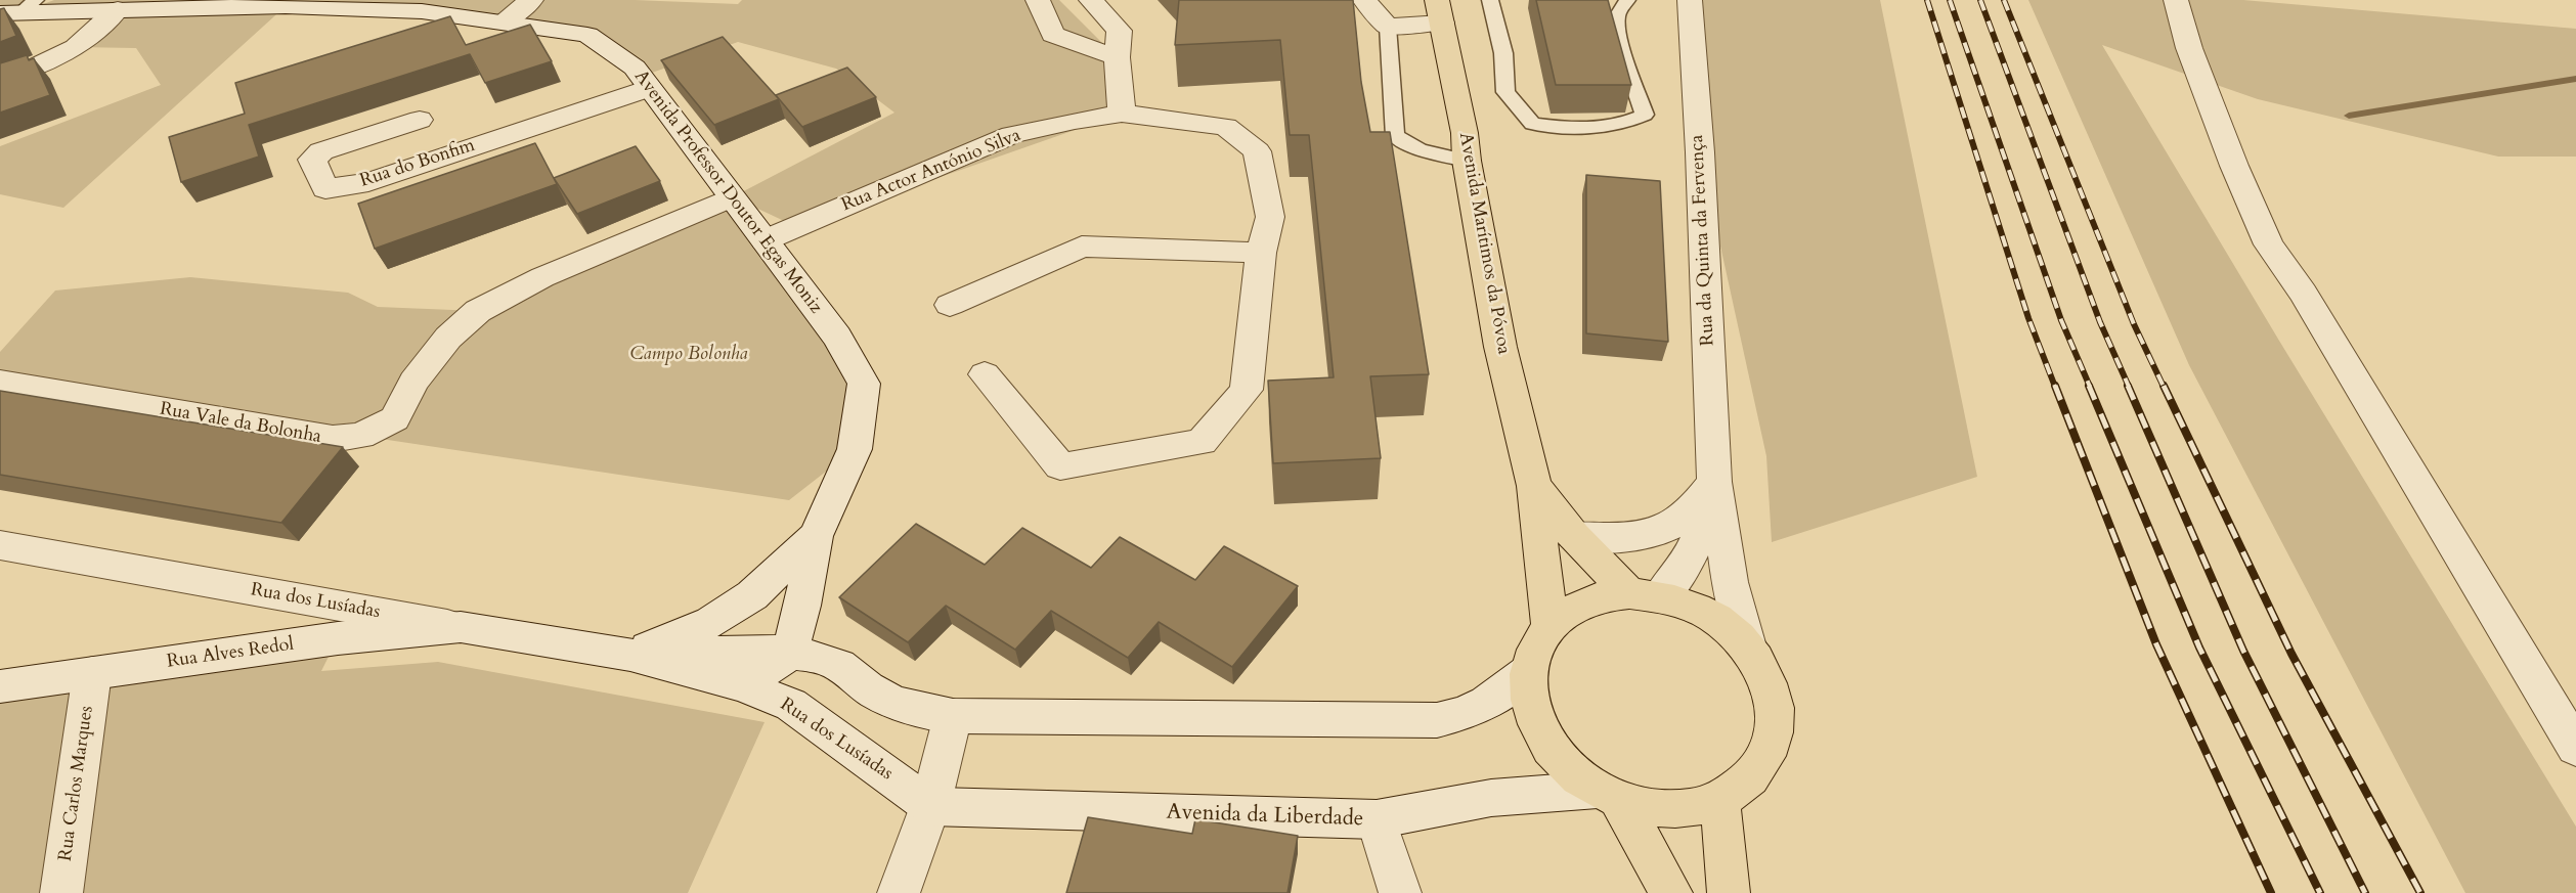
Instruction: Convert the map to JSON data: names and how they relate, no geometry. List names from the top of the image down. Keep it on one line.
{"streets":{"main road":["Avenida Marítimos da Póvoa"],"street":["Rua do Bonfim","Rua Actor António Silva","Avenida Professor Doutor Egas Moniz","Rua da Quinta da Fervença","Rua Vale da Bolonha","Rua dos Lusíadas","Rua Alves Redol","Rua Carlos Marques","Avenida da Liberdade"]},"crossings":[["Rua do Bonfim","Avenida Professor Doutor Egas Moniz"],["Rua Actor António Silva","Avenida Professor Doutor Egas Moniz"],["Avenida Professor Doutor Egas Moniz","Rua Vale da Bolonha"],["Avenida Professor Doutor Egas Moniz","Rua dos Lusíadas"],["Rua da Quinta da Fervença","Avenida Marítimos da Póvoa"],["Rua dos Lusíadas","Rua Alves Redol"],["Rua dos Lusíadas","Avenida da Liberdade"],["Rua Alves Redol","Rua Carlos Marques"]],"parks":["Campo Bolonha"]}
